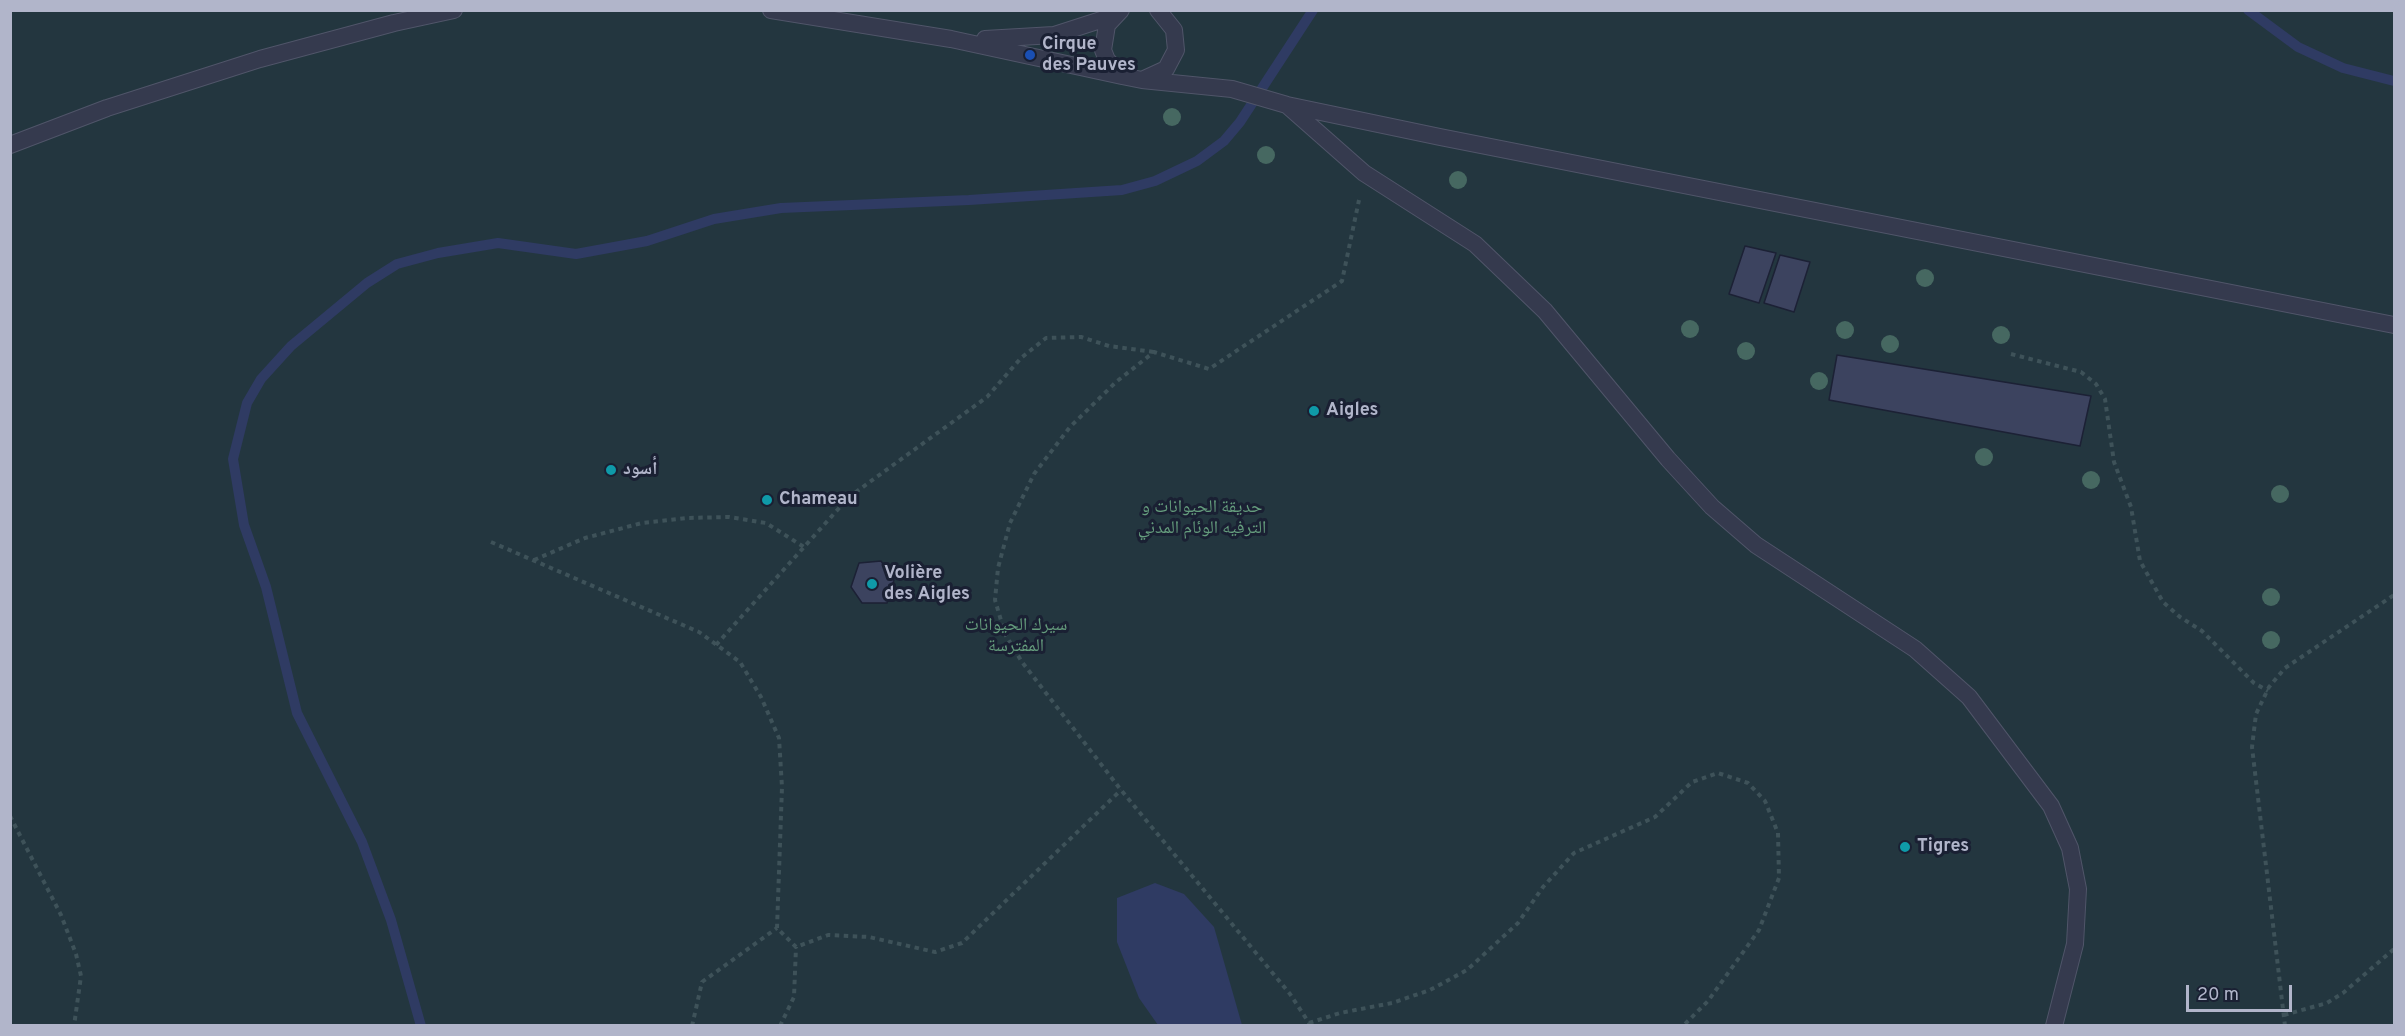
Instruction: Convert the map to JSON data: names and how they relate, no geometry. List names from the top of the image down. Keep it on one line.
{"parks":["حديقة الحيوانات و الترفيه الوئام المدني","سيرك الحيوانات المفترسة"],"places":["Cirque des Pauves","Aigles","أسود","Chameau","Volière des Aigles","Tigres"],"scale_bar":"20 m"}
